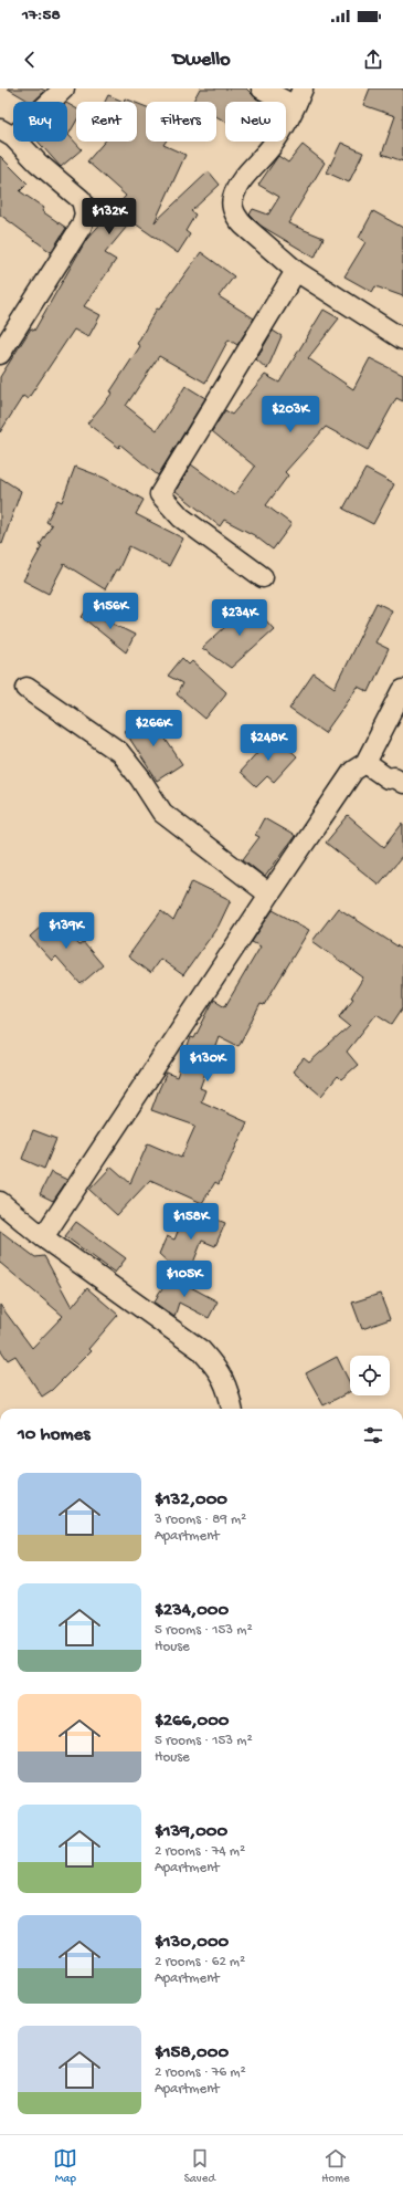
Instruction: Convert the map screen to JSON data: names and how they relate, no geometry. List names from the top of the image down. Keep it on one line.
{"page":{"status":"17:58","header":"Dwello","chip":["Buy","Rent","Filters","New"],"price":["$132K","$203K","$156K","$234K","$266K","$248K","$139K","$130K","$158K","$105K"],"heading":"10 homes","list":[{"name":"$132,000","note":"3 rooms · 89 m² · Apartment"},{"name":"$234,000","note":"5 rooms · 153 m² · House"},{"name":"$266,000","note":"5 rooms · 153 m² · House"},{"name":"$139,000","note":"2 rooms · 74 m² · Apartment"},{"name":"$130,000","note":"2 rooms · 62 m² · Apartment"},{"name":"$158,000","note":"2 rooms · 76 m² · Apartment"}],"tabs":["Map","Saved","Home"]}}
